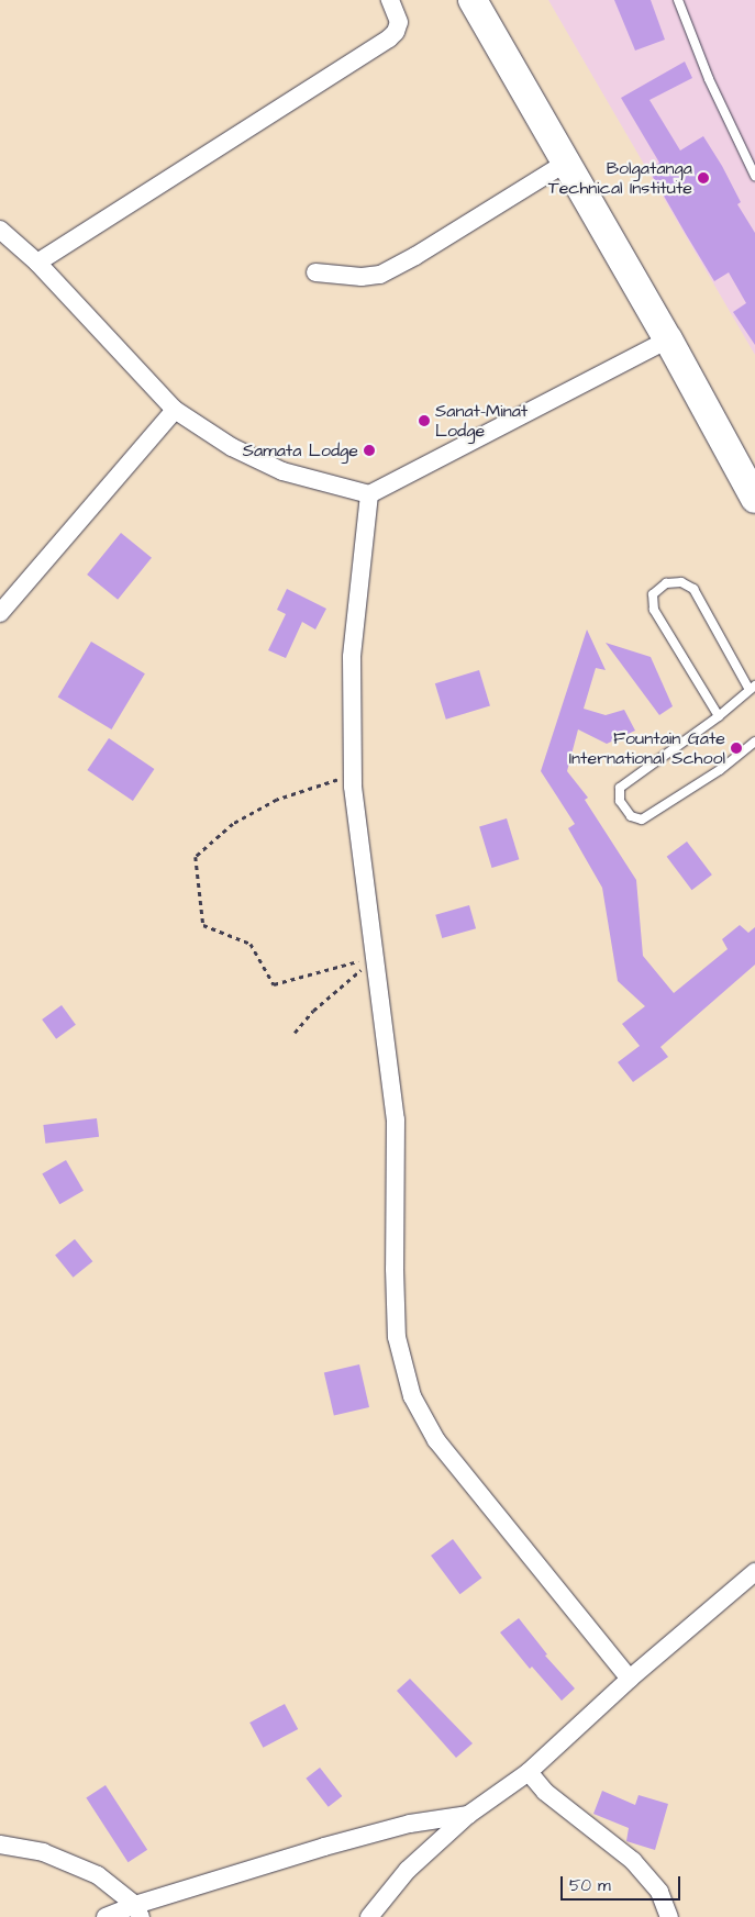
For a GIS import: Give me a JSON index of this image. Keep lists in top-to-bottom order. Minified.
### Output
{"places":["Bolgatanga Technical Institute","Sanat-Minat Lodge","Samata Lodge","Fountain Gate International School"],"scale_bar":"50 m"}
